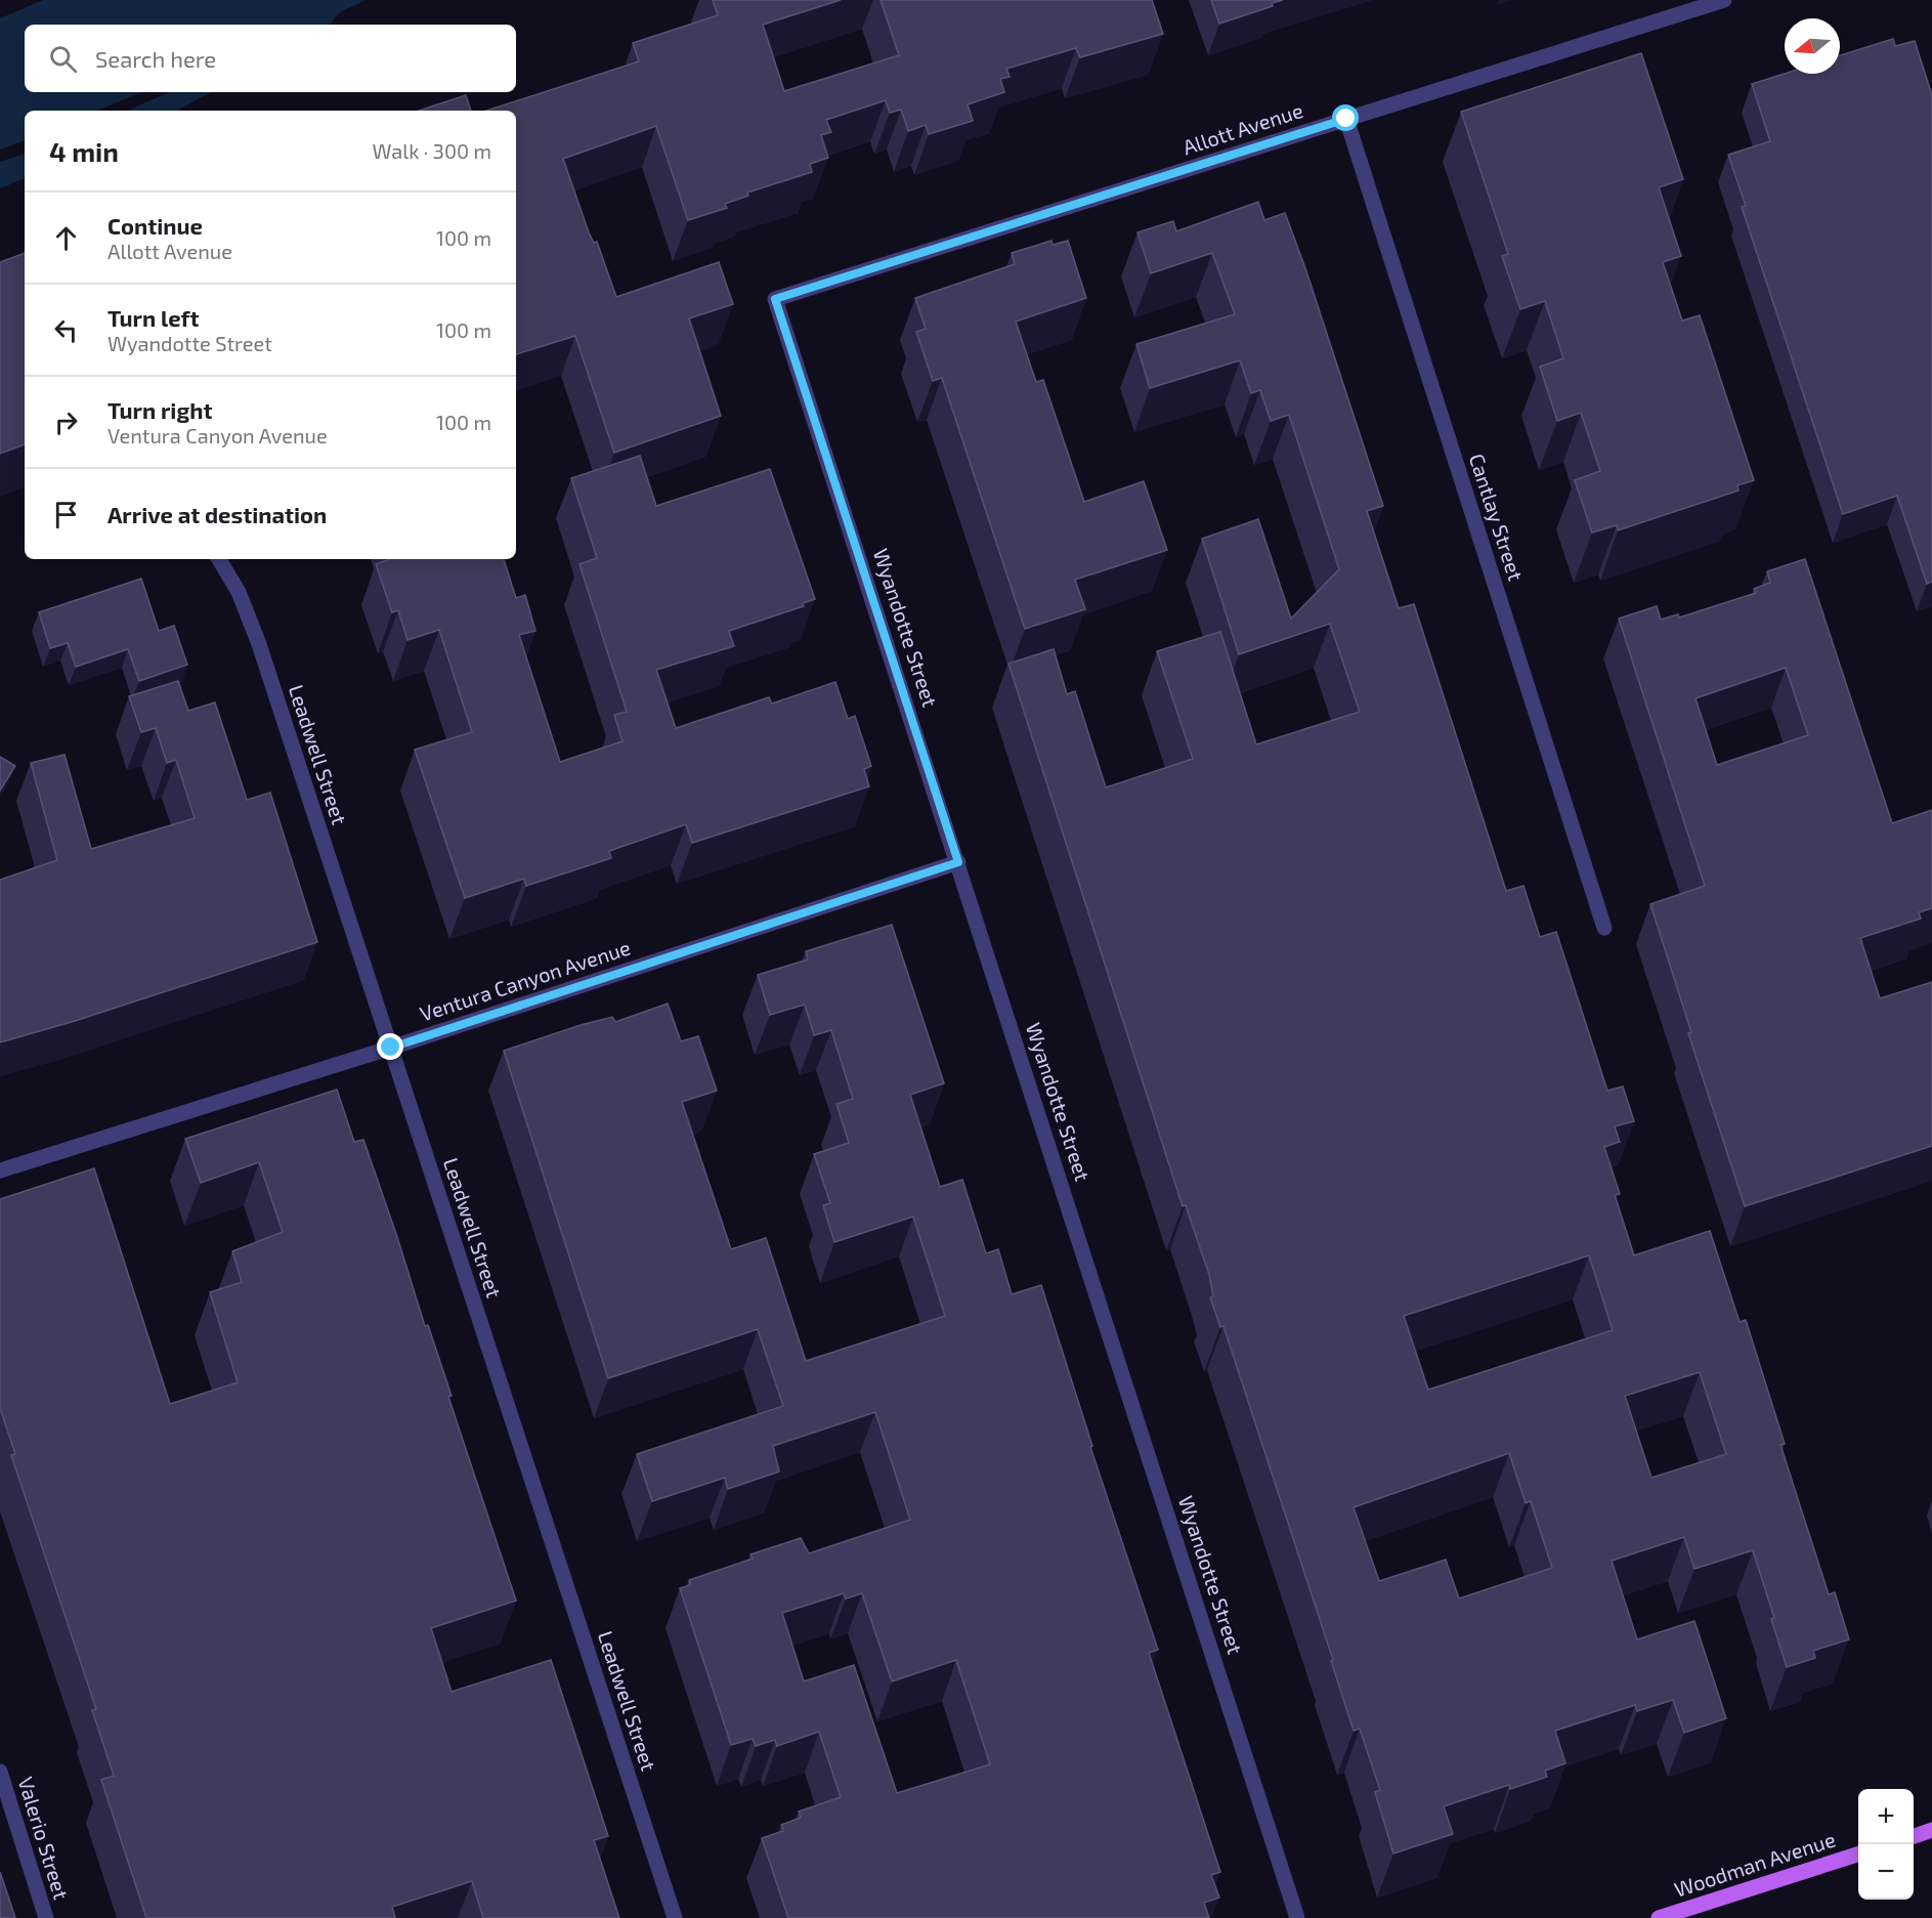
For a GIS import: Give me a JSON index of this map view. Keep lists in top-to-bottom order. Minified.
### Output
{"streets":{"main road":["Woodman Avenue"],"street":["Allott Avenue","Cantlay Street","Wyandotte Street","Leadwell Street","Ventura Canyon Avenue","Valerio Street"]},"crossings":[["Allott Avenue","Cantlay Street"],["Allott Avenue","Wyandotte Street"],["Wyandotte Street","Ventura Canyon Avenue"],["Leadwell Street","Ventura Canyon Avenue"]],"north":"left","page":{"search":"Search here","heading":["4 min","Walk · 300 m"],"list":[["Continue","Allott Avenue","100 m"],["Turn left","Wyandotte Street","100 m"],["Turn right","Ventura Canyon Avenue","100 m"],"Arrive at destination"],"map_buttons":["+","−"]}}
